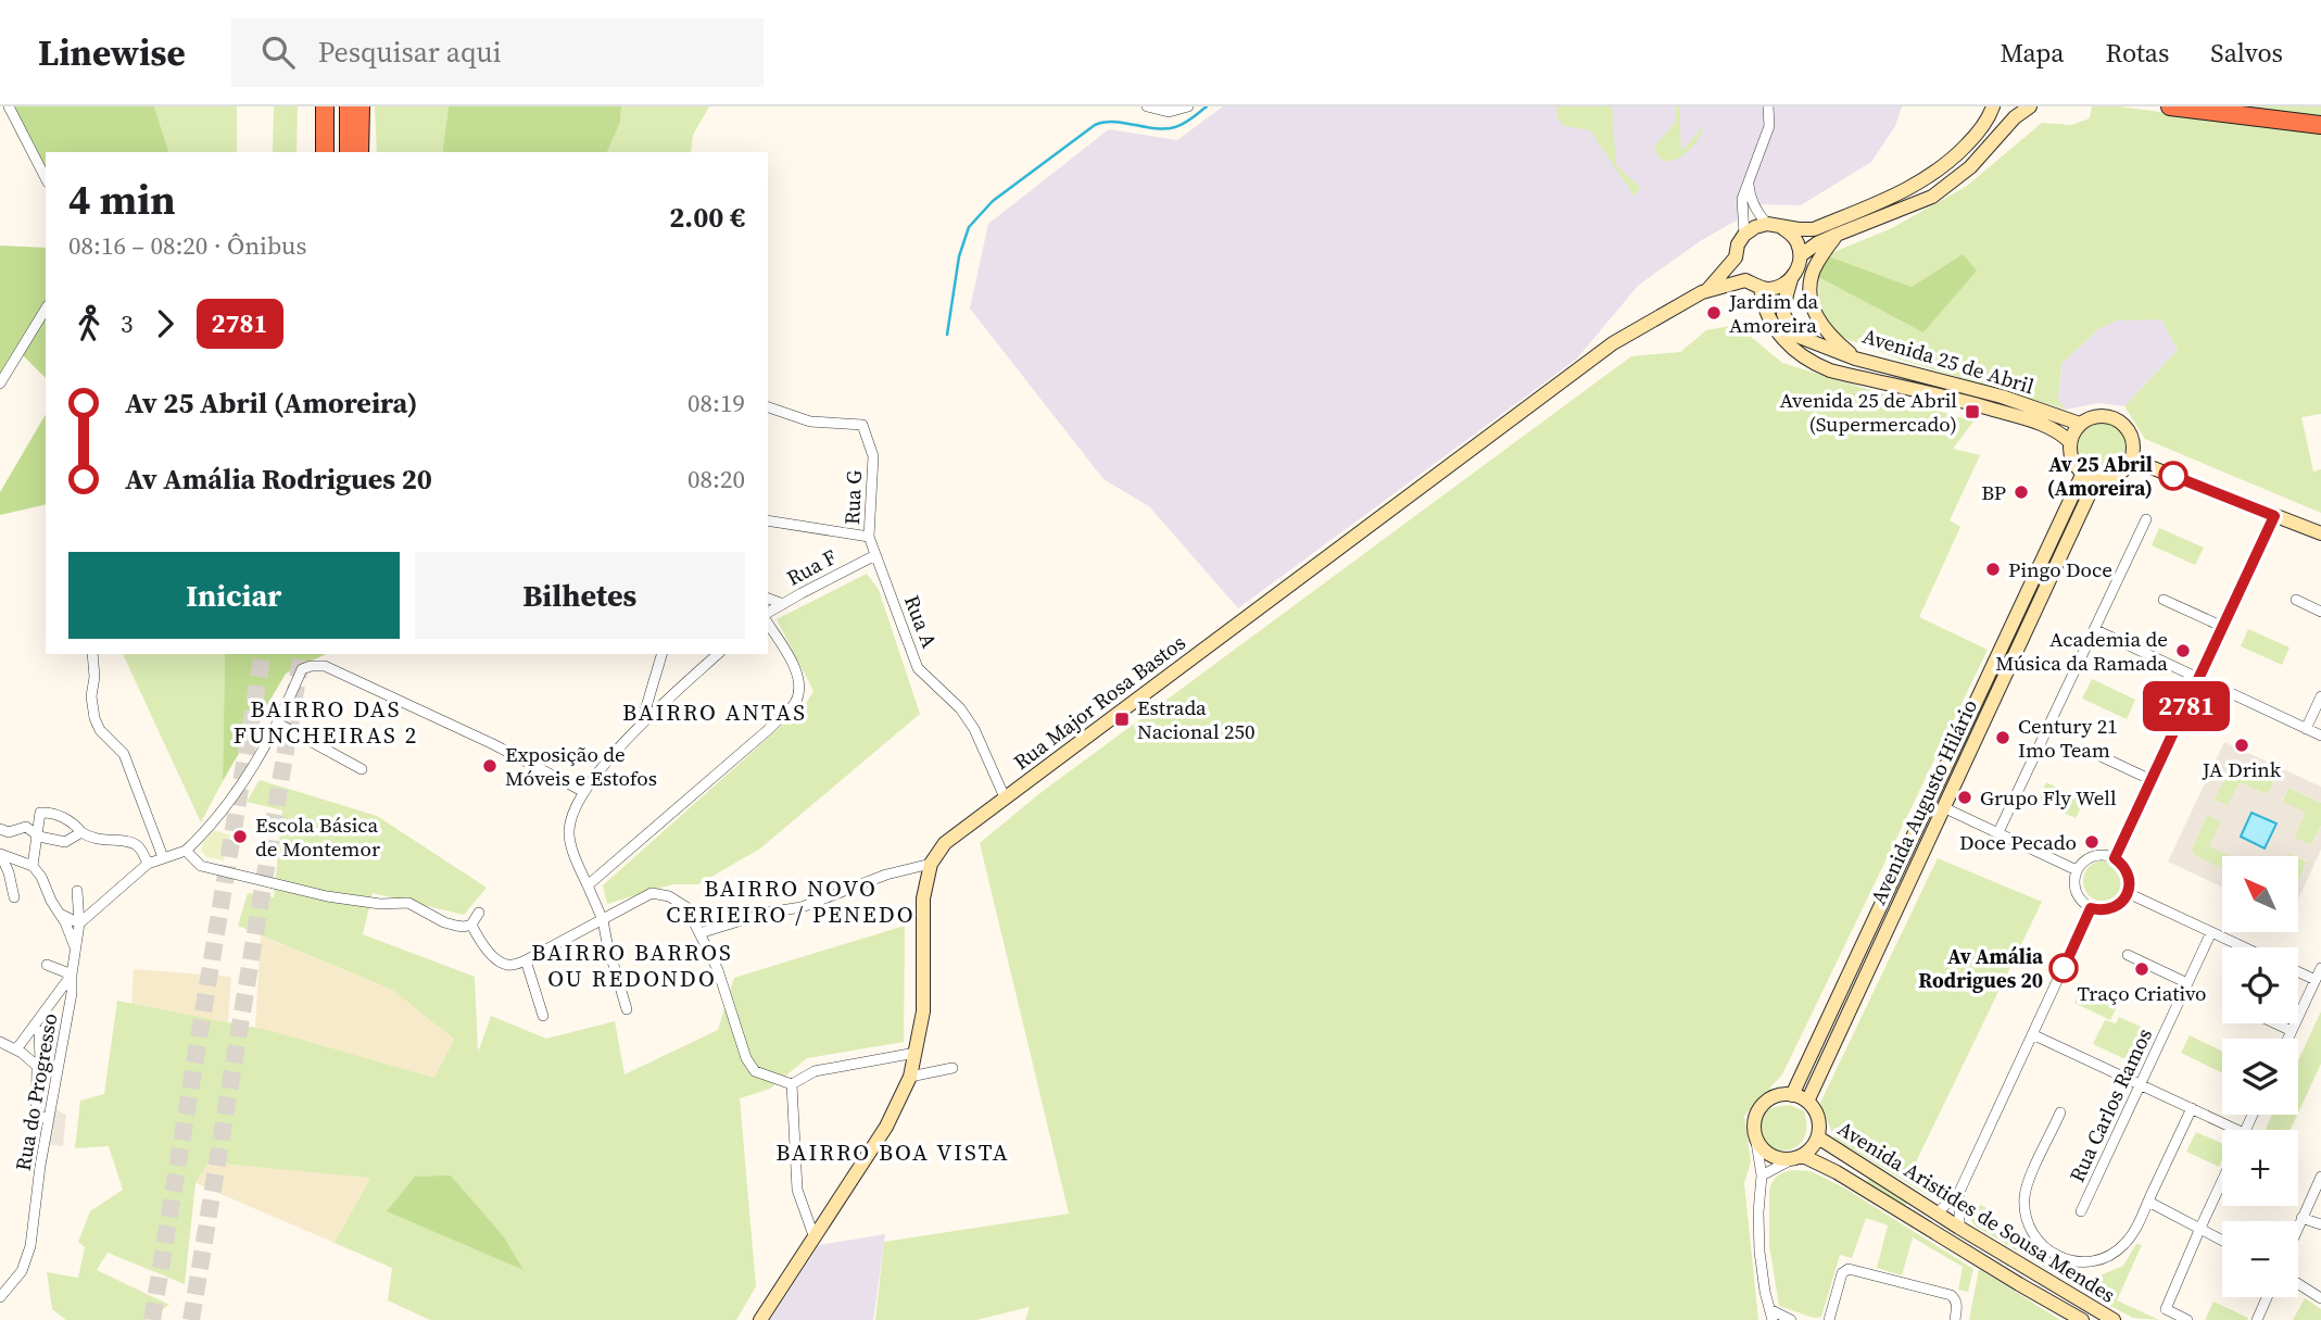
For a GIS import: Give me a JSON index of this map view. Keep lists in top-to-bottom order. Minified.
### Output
{"streets":{"main road":["Avenida 25 de Abril","Rua Major Rosa Bastos","Avenida Augusto Hilário","Avenida Aristides de Sousa Mendes"],"street":["Rua G","Rua F","Rua A","Rua do Progresso","Rua Carlos Ramos"]},"crossings":[["Avenida 25 de Abril","Avenida Augusto Hilário"],["Rua G","Rua A"],["Rua F","Rua A"],["Rua A","Rua Major Rosa Bastos"],["Avenida Augusto Hilário","Avenida Aristides de Sousa Mendes"]],"districts":["BAIRRO DAS FUNCHEIRAS 2","BAIRRO ANTAS","BAIRRO NOVO CERIEIRO / PENEDO","BAIRRO BARROS OU REDONDO","BAIRRO BOA VISTA"],"places":{"other":["Jardim da Amoreira","Av 25 Abril (Amoreira)","BP","Pingo Doce","Academia de Música da Ramada","Century 21 Imo Team","JA Drink","Exposição de Móveis e Estofos","Grupo Fly Well","Escola Básica de Montemor","Doce Pecado","Av Amália Rodrigues 20","Traço Criativo"],"transit":["Avenida 25 de Abril (Supermercado)","Estrada Nacional 250"]},"lines":["bus line 2781"],"north":"top left","page":{"header":"Linewise","search":"Pesquisar aqui","nav":["Mapa","Rotas","Salvos"],"on_map":"2781","heading":["4 min","08:16 – 08:20 · Ônibus","2.00 €"],"legs":["3","2781"],"list":[{"name":"Av 25 Abril (Amoreira)","value":"08:19"},{"name":"Av Amália Rodrigues 20","value":"08:20"}],"buttons":["Iniciar","Bilhetes"],"map_buttons":["+","−"]}}
